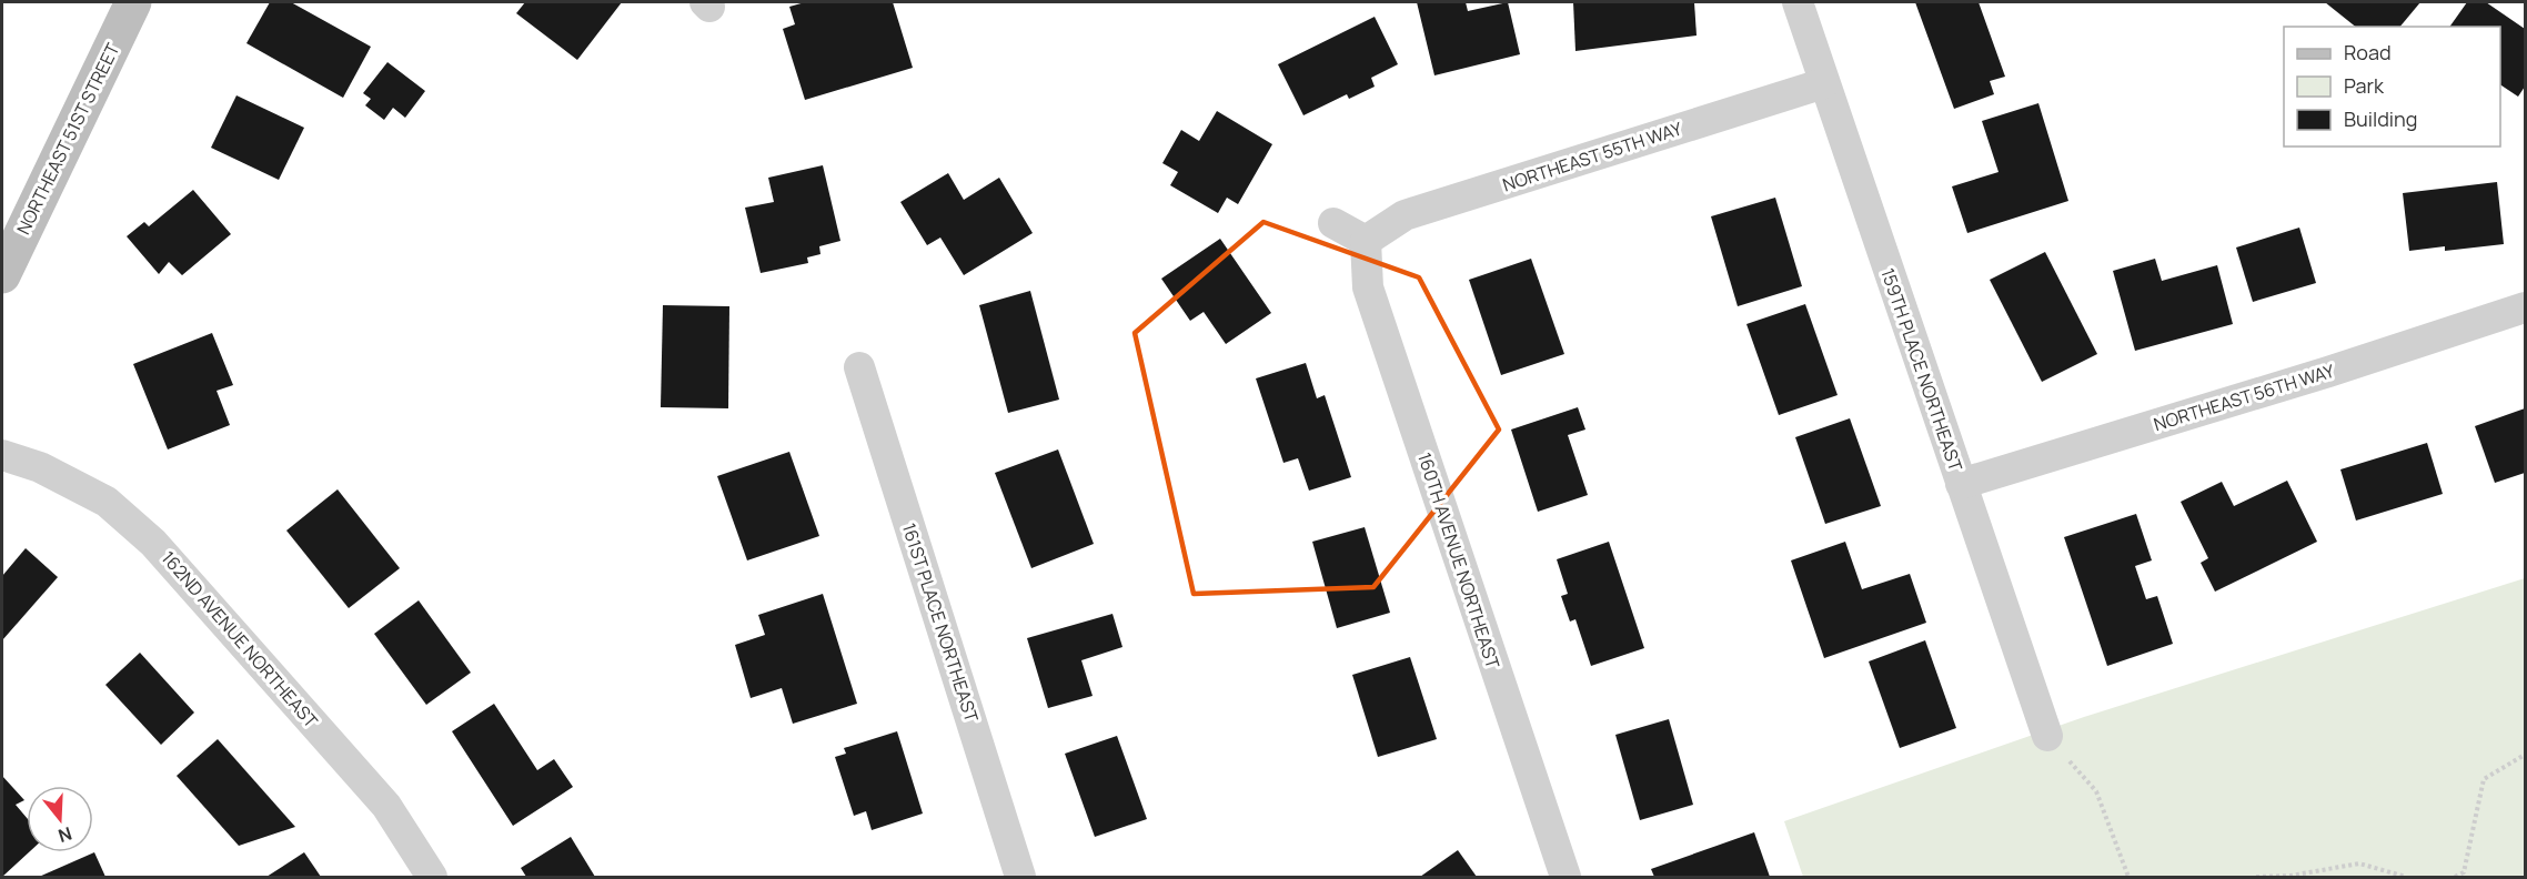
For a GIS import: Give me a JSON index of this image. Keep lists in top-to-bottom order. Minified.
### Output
{"streets":{"main road":["NORTHEAST 51ST STREET"],"street":["NORTHEAST 55TH WAY","159TH PLACE NORTHEAST","NORTHEAST 56TH WAY","160TH AVENUE NORTHEAST","161ST PLACE NORTHEAST","162ND AVENUE NORTHEAST"]},"crossings":[["NORTHEAST 55TH WAY","159TH PLACE NORTHEAST"],["NORTHEAST 55TH WAY","160TH AVENUE NORTHEAST"],["159TH PLACE NORTHEAST","NORTHEAST 56TH WAY"]],"legend":["Road","Park","Building"],"north":"bottom"}
